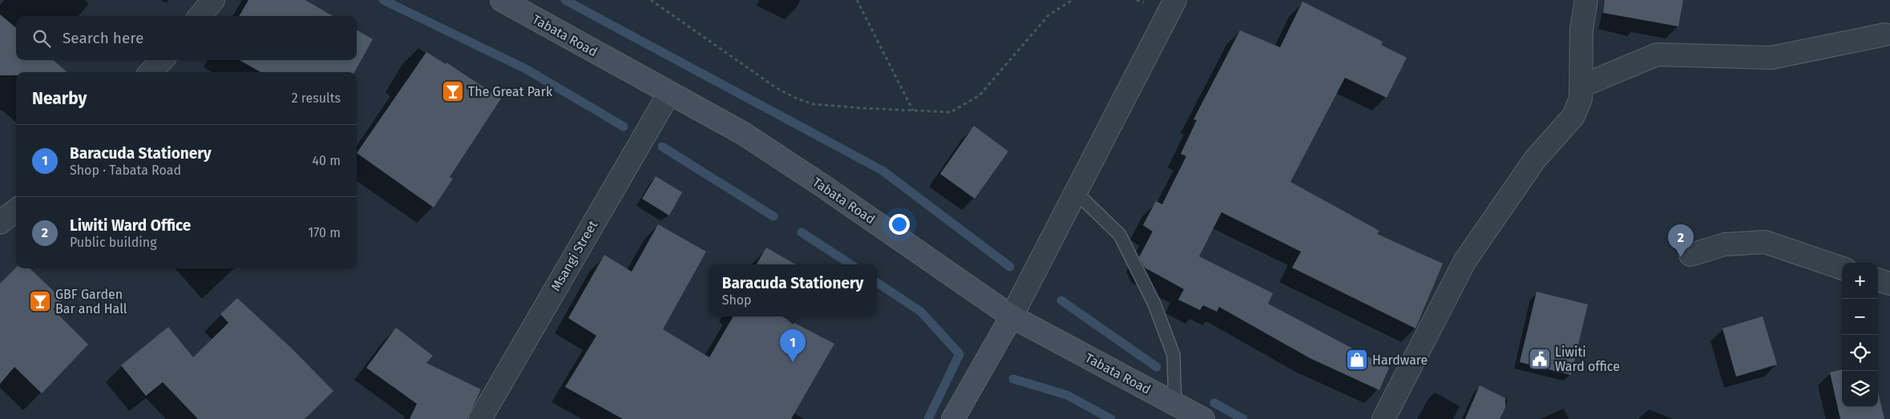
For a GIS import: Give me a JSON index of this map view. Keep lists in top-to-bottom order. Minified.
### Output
{"streets":{"main road":["Tabata Road"],"street":["Msangi Street"]},"crossings":[["Tabata Road","Msangi Street"]],"places":{"bar":["The Great Park","GBF Garden Bar and Hall"],"public building":["Liwiti Ward office"],"shop":["Hardware"]},"page":{"search":"Search here","heading":["Nearby","2 results"],"list":[{"mark":"1","name":"Baracuda Stationery","note":"Shop · Tabata Road","value":"40 m"},{"mark":"2","name":"Liwiti Ward Office","note":"Public building","value":"170 m"}],"pins":["2","1"],"map_buttons":["+","−"],"popup":["Baracuda Stationery","Shop"]}}
